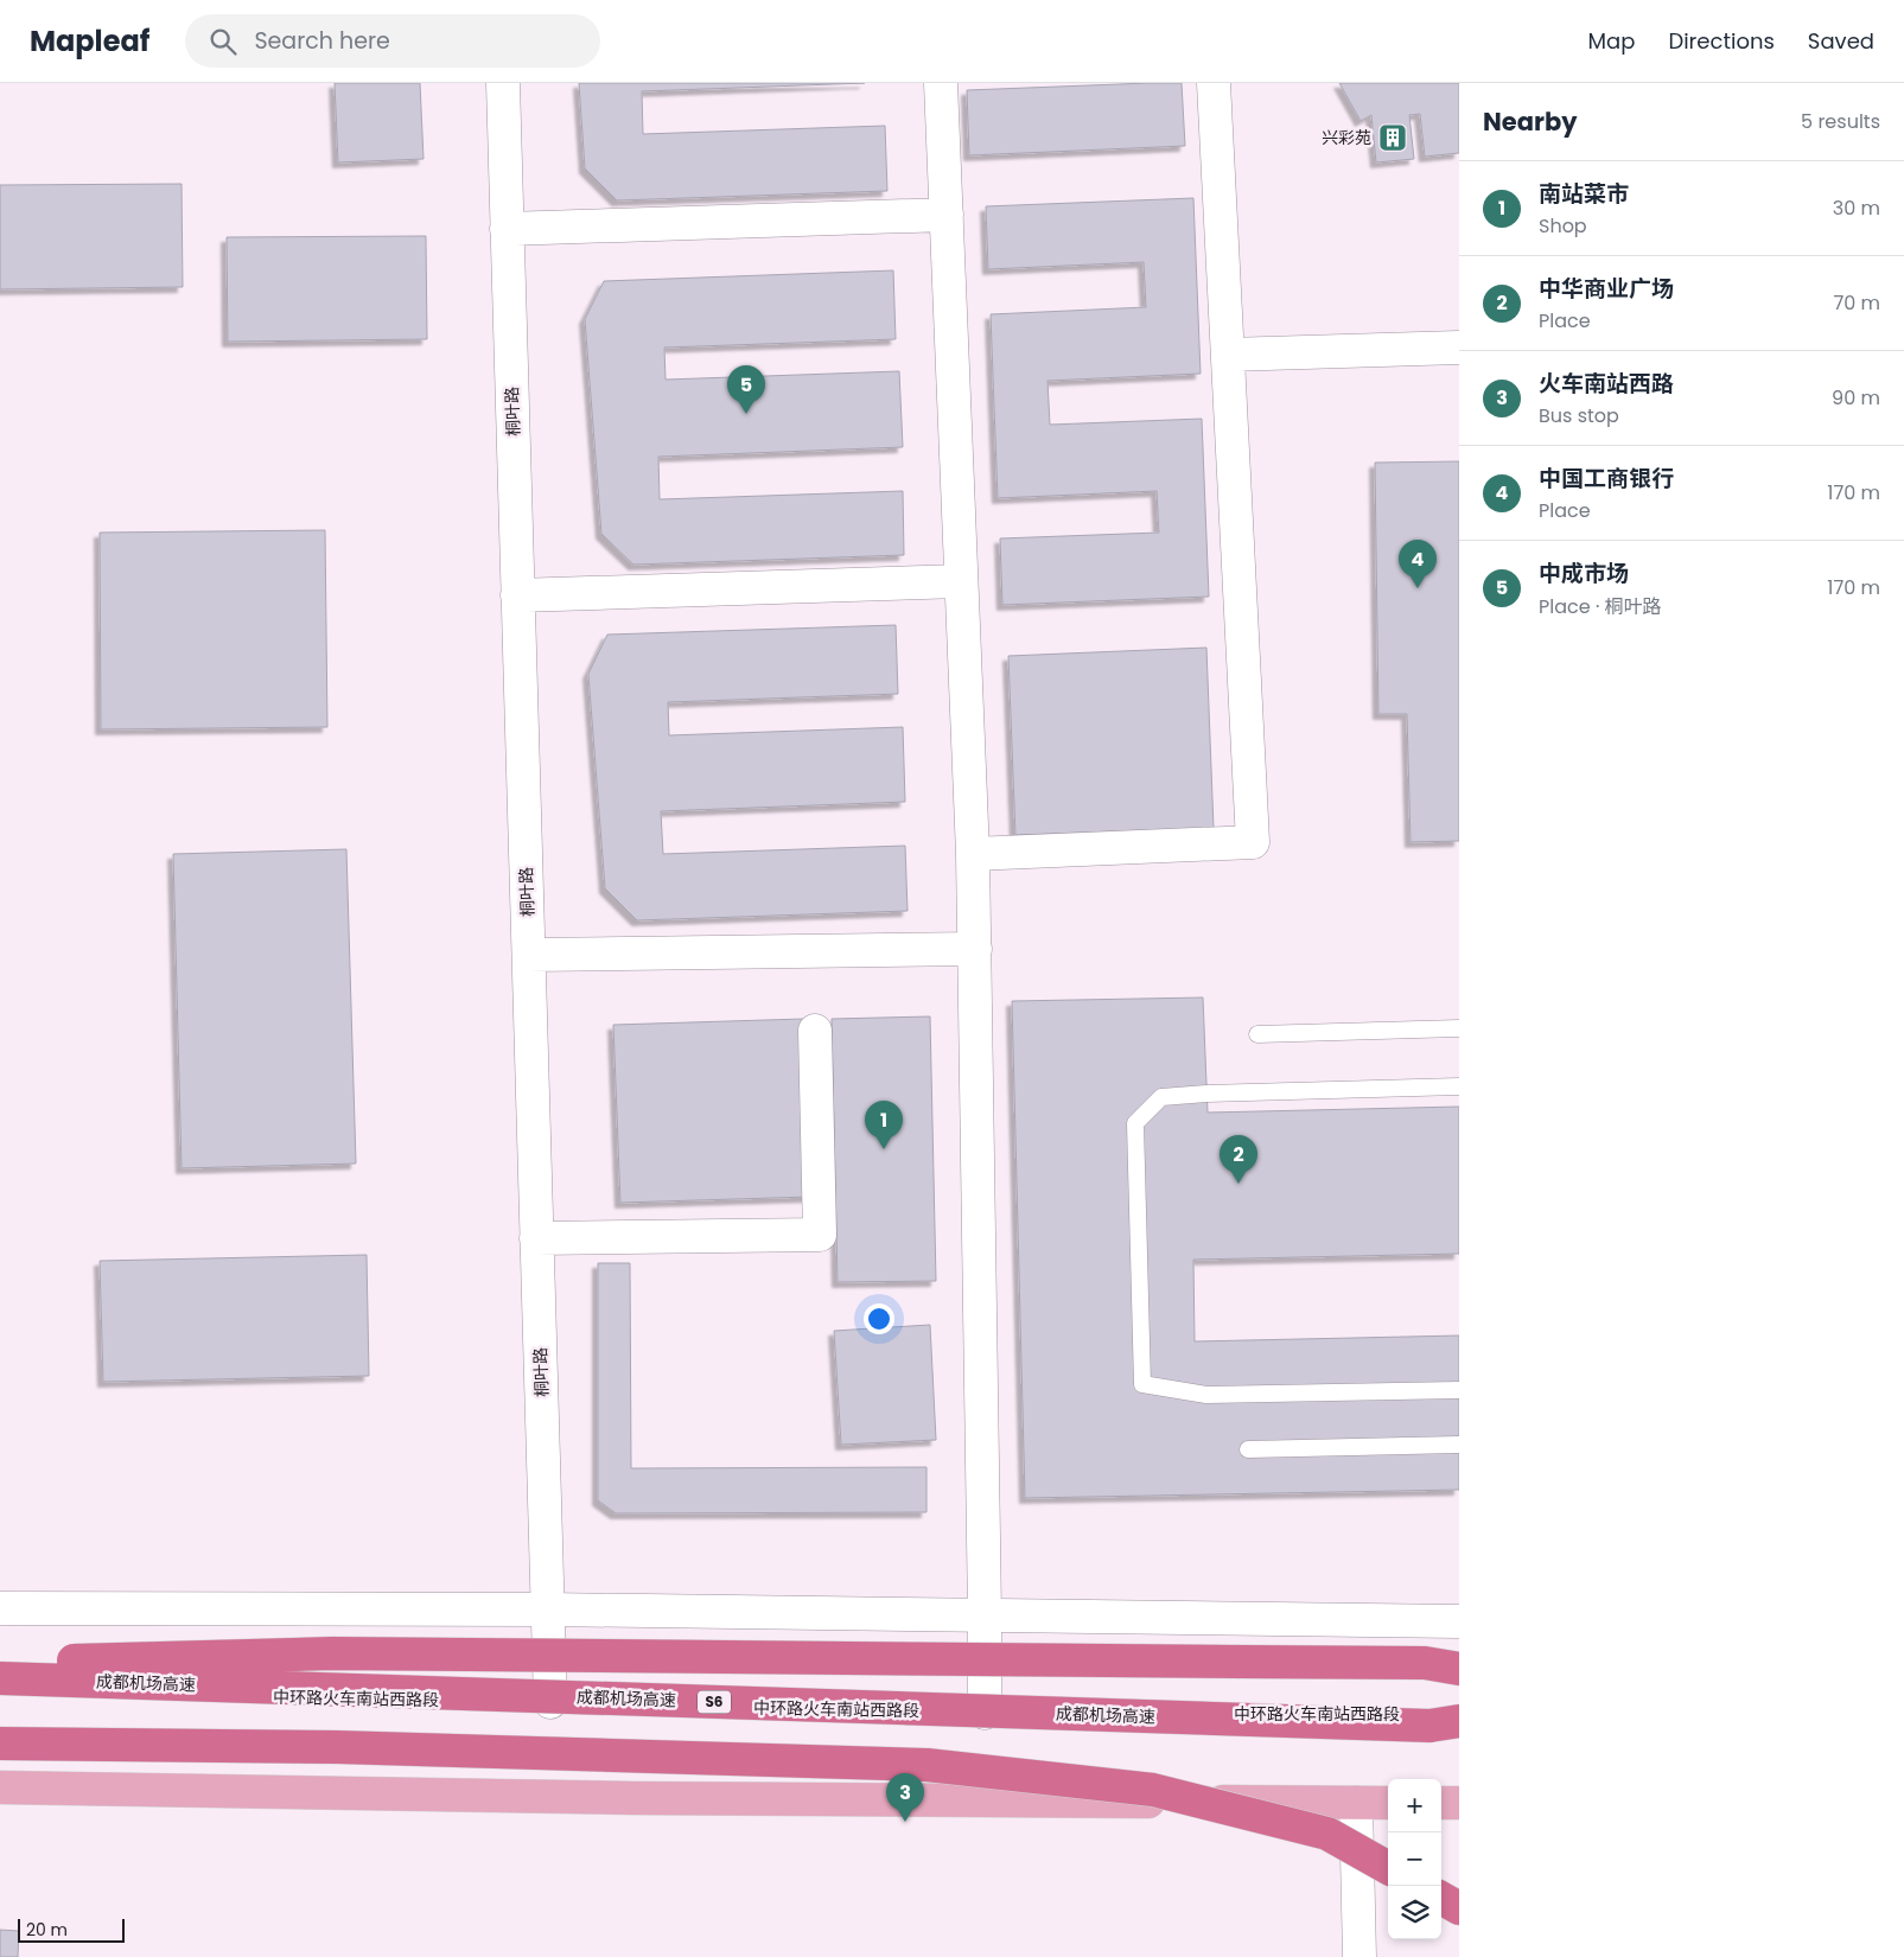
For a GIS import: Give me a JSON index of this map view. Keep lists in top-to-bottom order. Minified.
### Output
{"streets":{"highway":["成都机场高速","S6"],"main road":["中环路火车南站西路段"],"street":["桐叶路"]},"crossings":[["桐叶路","中环路火车南站西路段"]],"places":{"building":["兴彩苑"]},"scale_bar":"20 m","page":{"header":"Mapleaf","search":"Search here","nav":["Map","Directions","Saved"],"heading":["Nearby","5 results"],"list":[{"mark":"1","name":"南站菜市","note":"Shop","value":"30 m"},{"mark":"2","name":"中华商业广场","note":"Place","value":"70 m"},{"mark":"3","name":"火车南站西路","note":"Bus stop","value":"90 m"},{"mark":"4","name":"中国工商银行","note":"Place","value":"170 m"},{"mark":"5","name":"中成市场","note":"Place · 桐叶路","value":"170 m"}],"pins":["5","4","1","2","3"],"map_buttons":["+","−"],"scale":"20 m"}}
